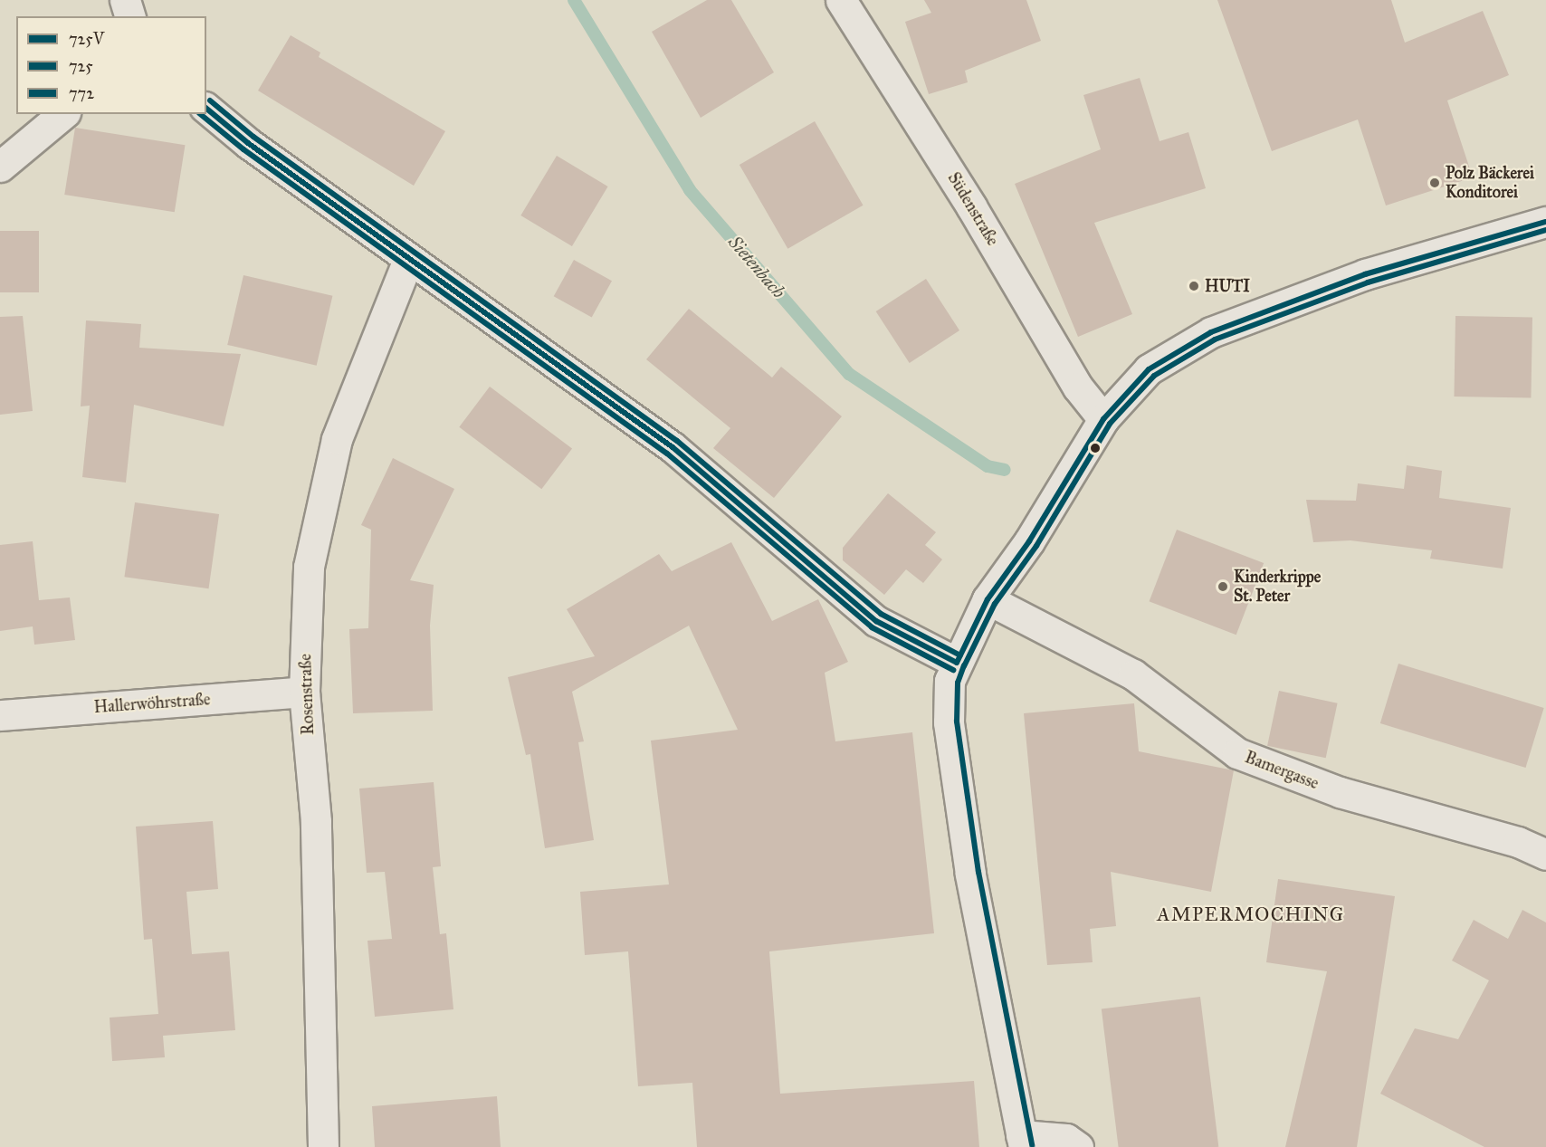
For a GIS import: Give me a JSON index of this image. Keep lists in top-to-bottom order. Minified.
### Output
{"streets":{"street":["Südenstraße","Rosenstraße","Hallerwöhrstraße","Bamergasse"]},"crossings":[["Rosenstraße","Hallerwöhrstraße"]],"districts":["AMPERMOCHING"],"water":["Sietenbach"],"places":["Polz Bäckerei Konditorei","HUTI","Kinderkrippe St. Peter"],"lines":["transit line 772","transit line 725V","transit line 725"],"legend":["725V","725","772"]}
